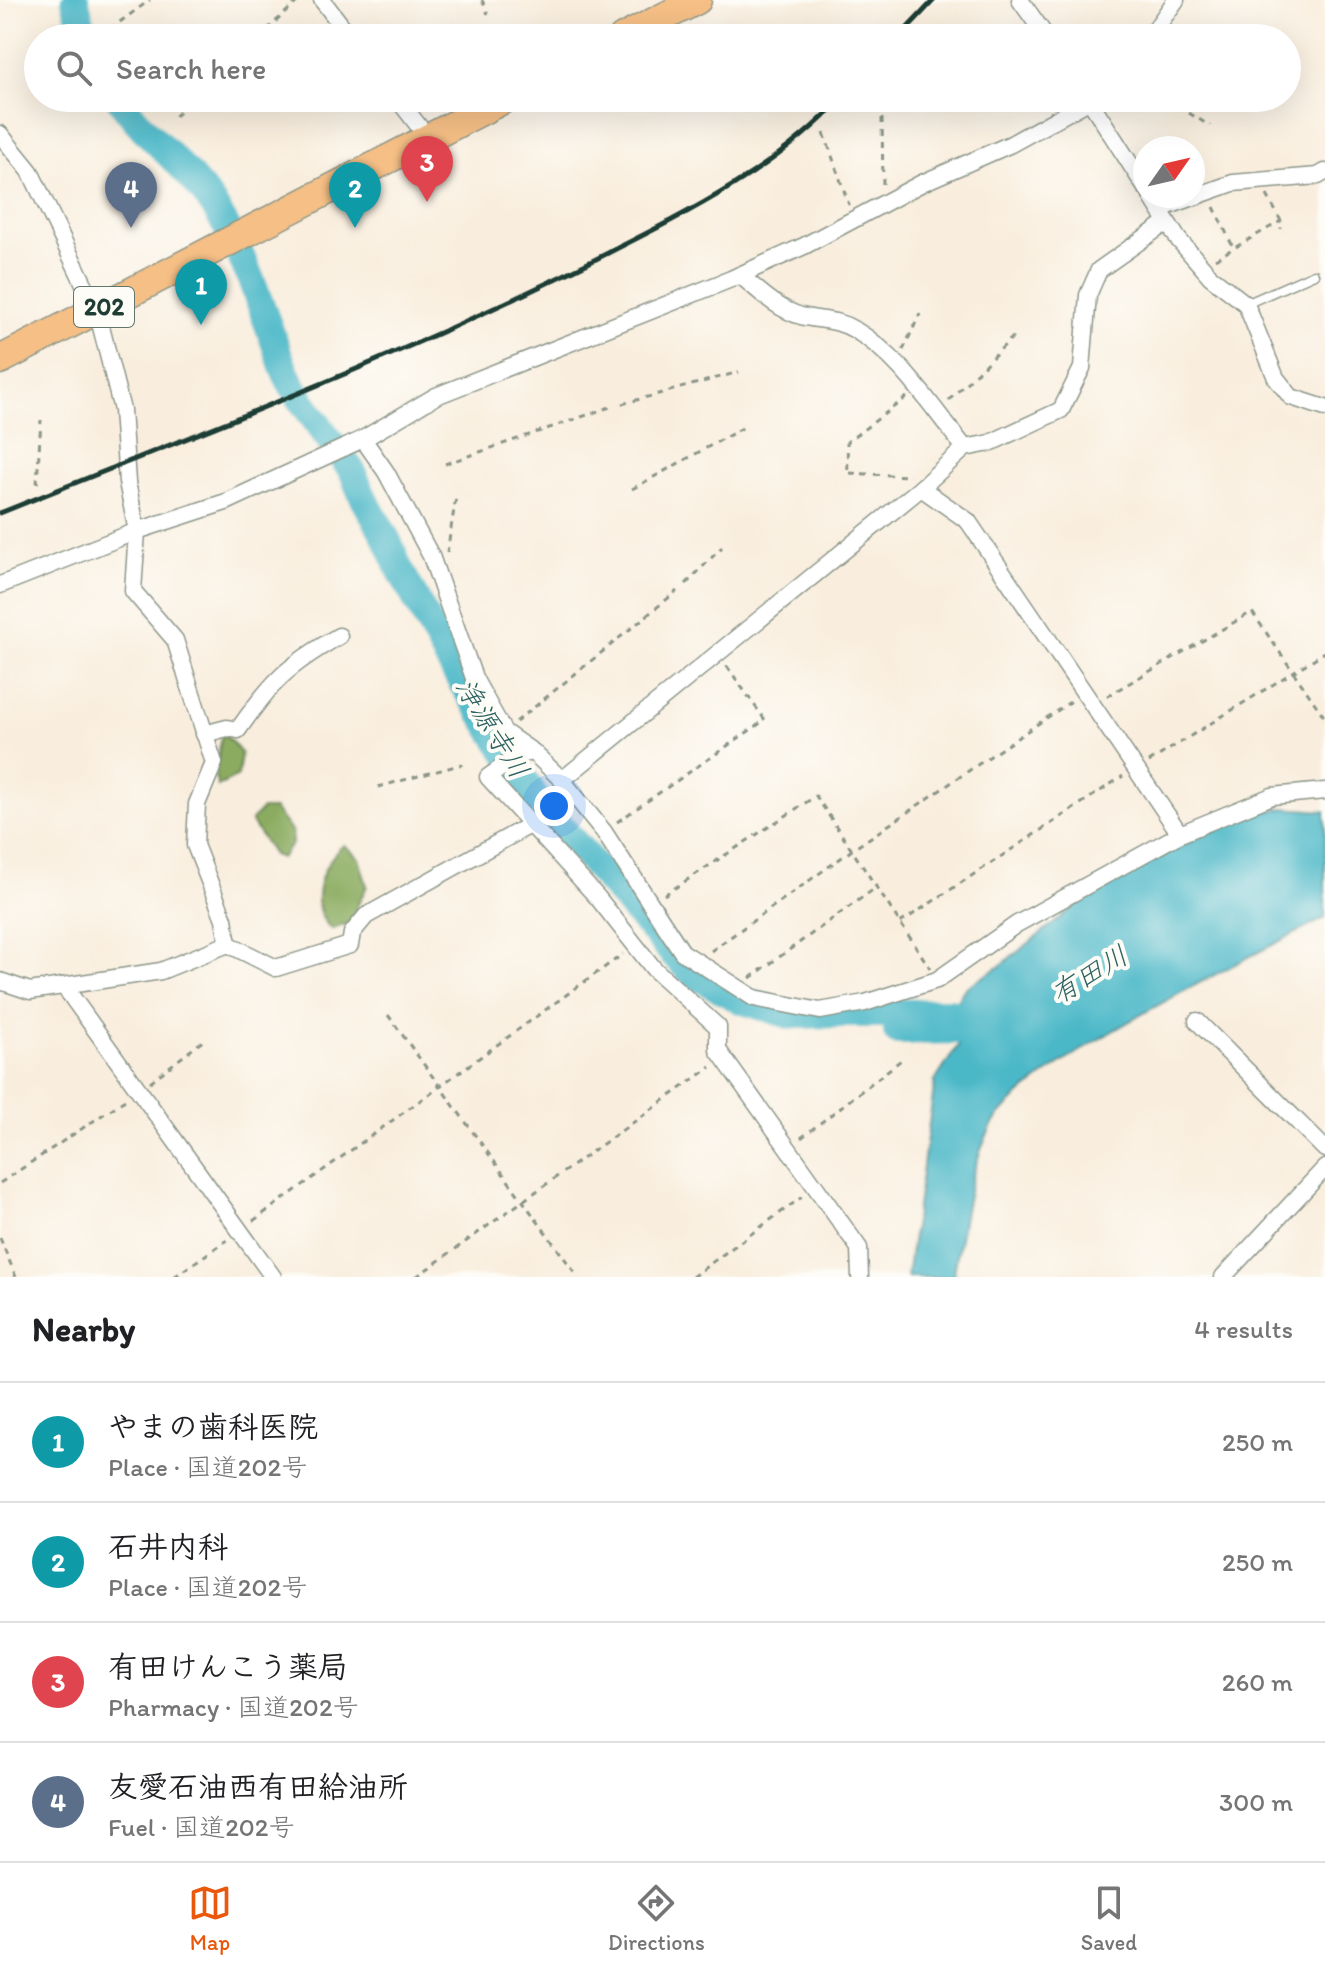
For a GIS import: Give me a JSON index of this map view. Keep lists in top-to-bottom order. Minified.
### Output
{"streets":{"highway":["202"]},"water":["浄源寺川","有田川"],"north":"top right","page":{"search":"Search here","pins":["3","2","4","1"],"heading":["Nearby","4 results"],"list":[{"mark":"1","name":"やまの歯科医院","note":"Place · 国道202号","value":"250 m"},{"mark":"2","name":"石井内科","note":"Place · 国道202号","value":"250 m"},{"mark":"3","name":"有田けんこう薬局","note":"Pharmacy · 国道202号","value":"260 m"},{"mark":"4","name":"友愛石油西有田給油所","note":"Fuel · 国道202号","value":"300 m"}],"nav":["Map","Directions","Saved"]}}
